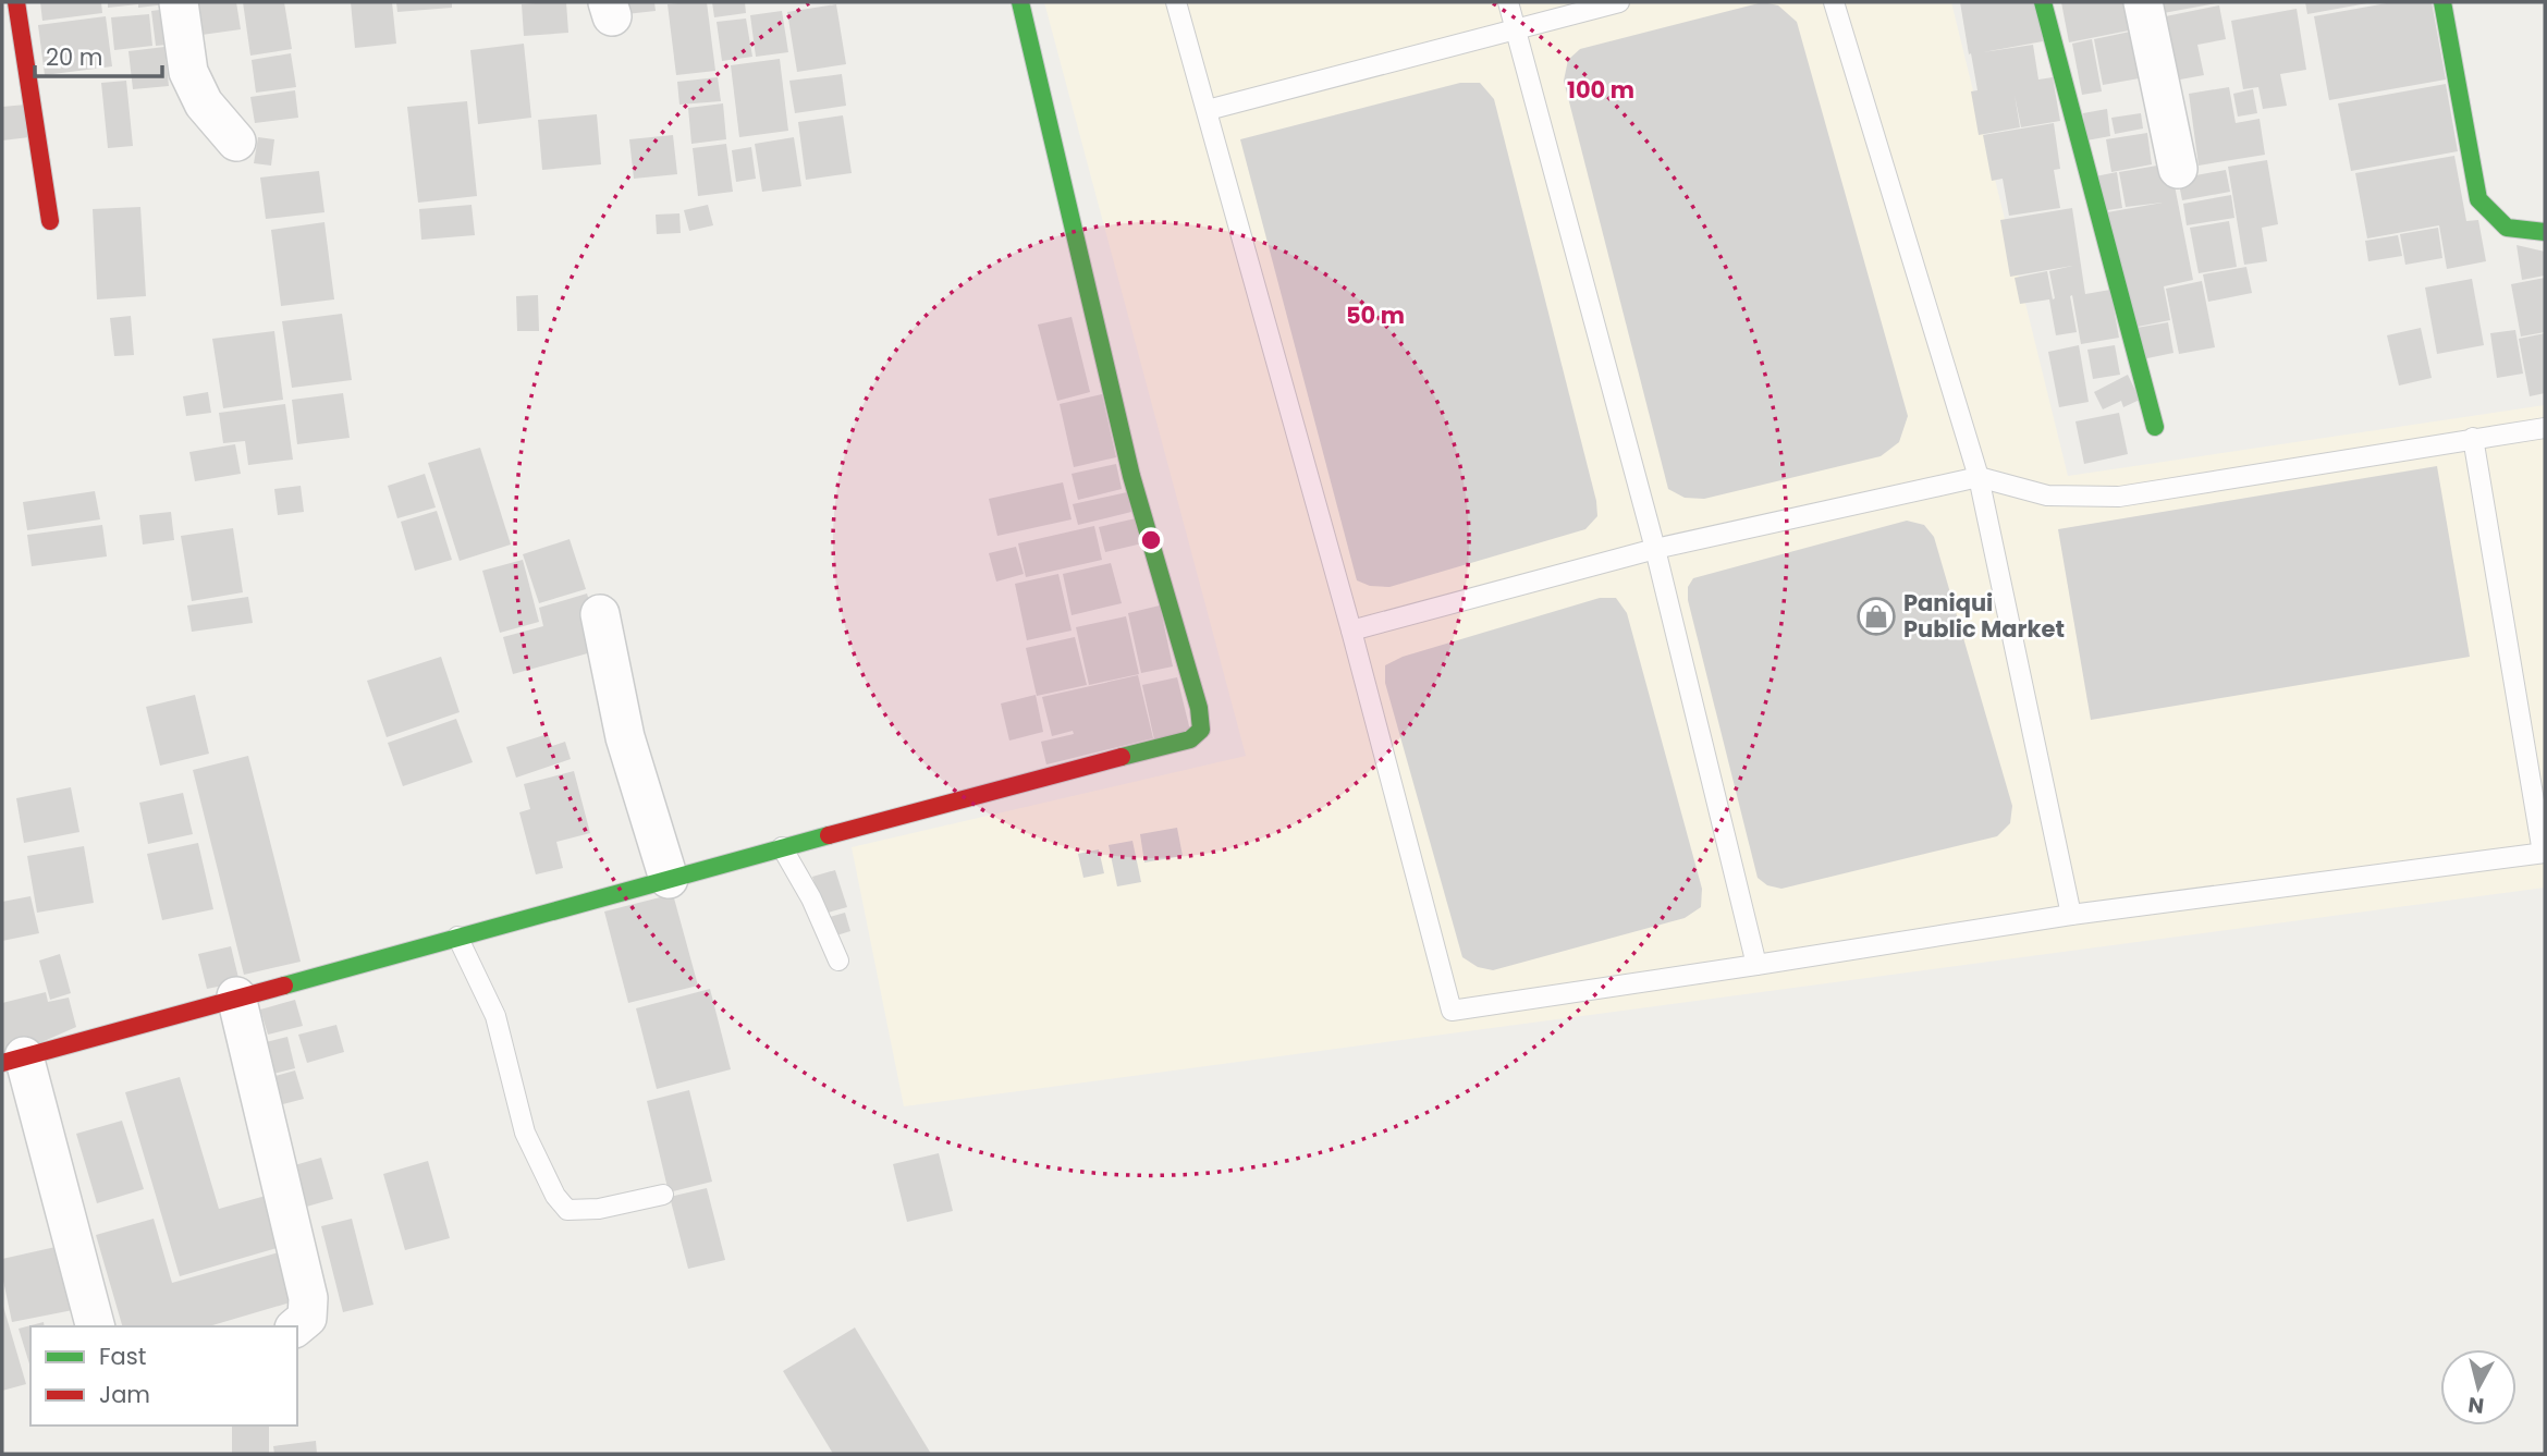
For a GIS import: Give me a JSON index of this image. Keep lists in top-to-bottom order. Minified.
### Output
{"places":{"shop":["Paniqui Public Market"]},"legend":["Fast","Jam"],"scale_bar":"20 m","north":"bottom","rings":["100 m","50 m"]}
